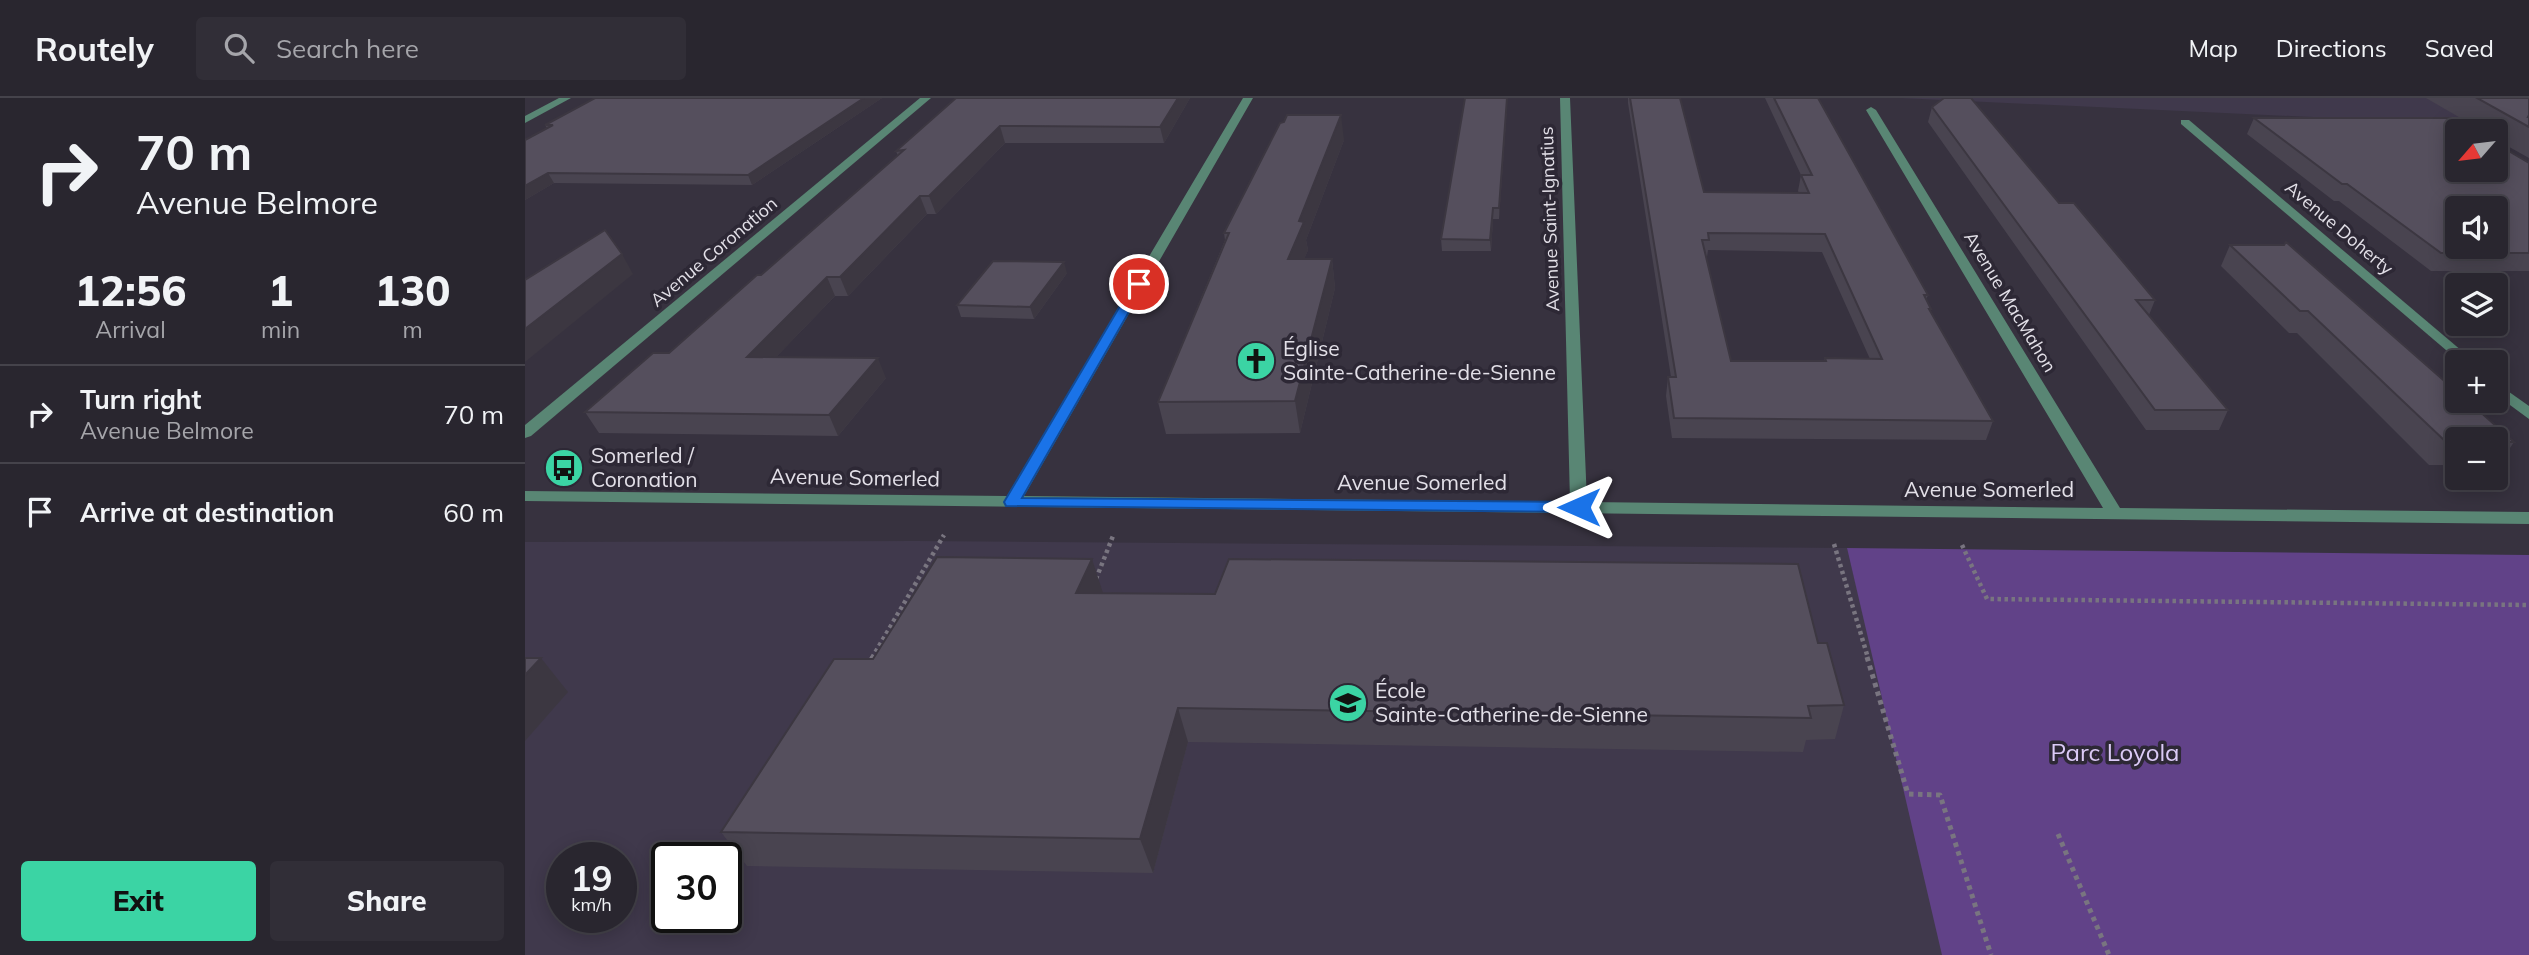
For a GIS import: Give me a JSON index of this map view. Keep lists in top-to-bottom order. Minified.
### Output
{"streets":{"street":["Avenue Saint-Ignatius","Avenue Doherty","Avenue Coronation","Avenue MacMahon","Avenue Somerled"]},"crossings":[["Avenue Saint-Ignatius","Avenue Somerled"],["Avenue MacMahon","Avenue Somerled"]],"parks":["Parc Loyola"],"places":{"church":["Église Sainte-Catherine-de-Sienne"],"bus stop":["Somerled / Coronation"],"school or university":["École Sainte-Catherine-de-Sienne"]},"north":"bottom left","page":{"header":"Routely","search":"Search here","nav":["Map","Directions","Saved"],"turn":["70 m","Avenue Belmore"],"map_buttons":["+","−"],"eta":["12:56","Arrival","1","min","130","m"],"list":[{"name":"Turn right","note":"Avenue Belmore","value":"70 m"},{"name":"Arrive at destination","value":"60 m"}],"speed":"19 km/h","limit":"30","buttons":["Exit","Share"]}}
